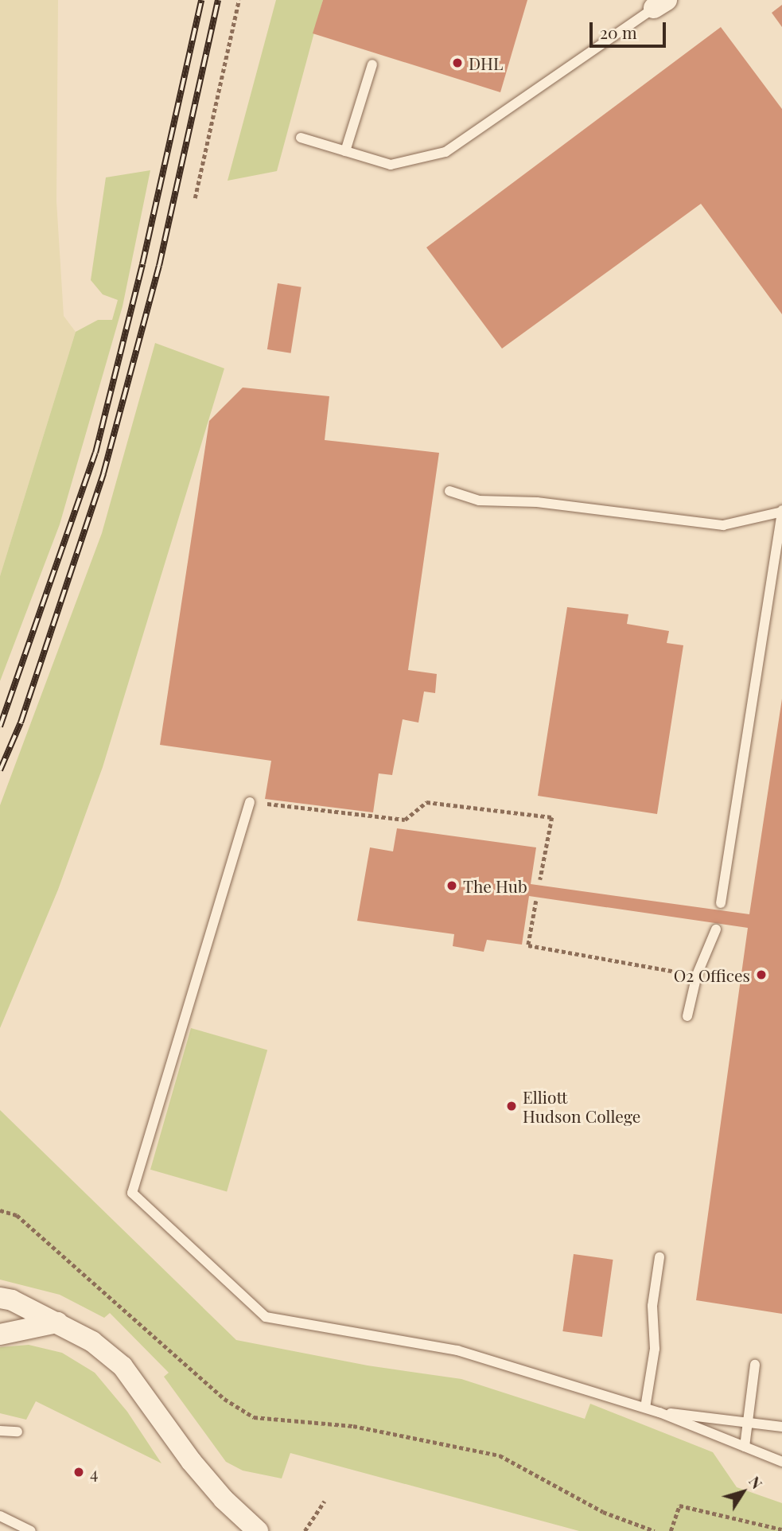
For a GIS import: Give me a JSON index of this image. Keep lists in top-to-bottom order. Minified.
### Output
{"places":["DHL","The Hub","O2 Offices","Elliott Hudson College","4"],"scale_bar":"20 m","north":"top right"}
